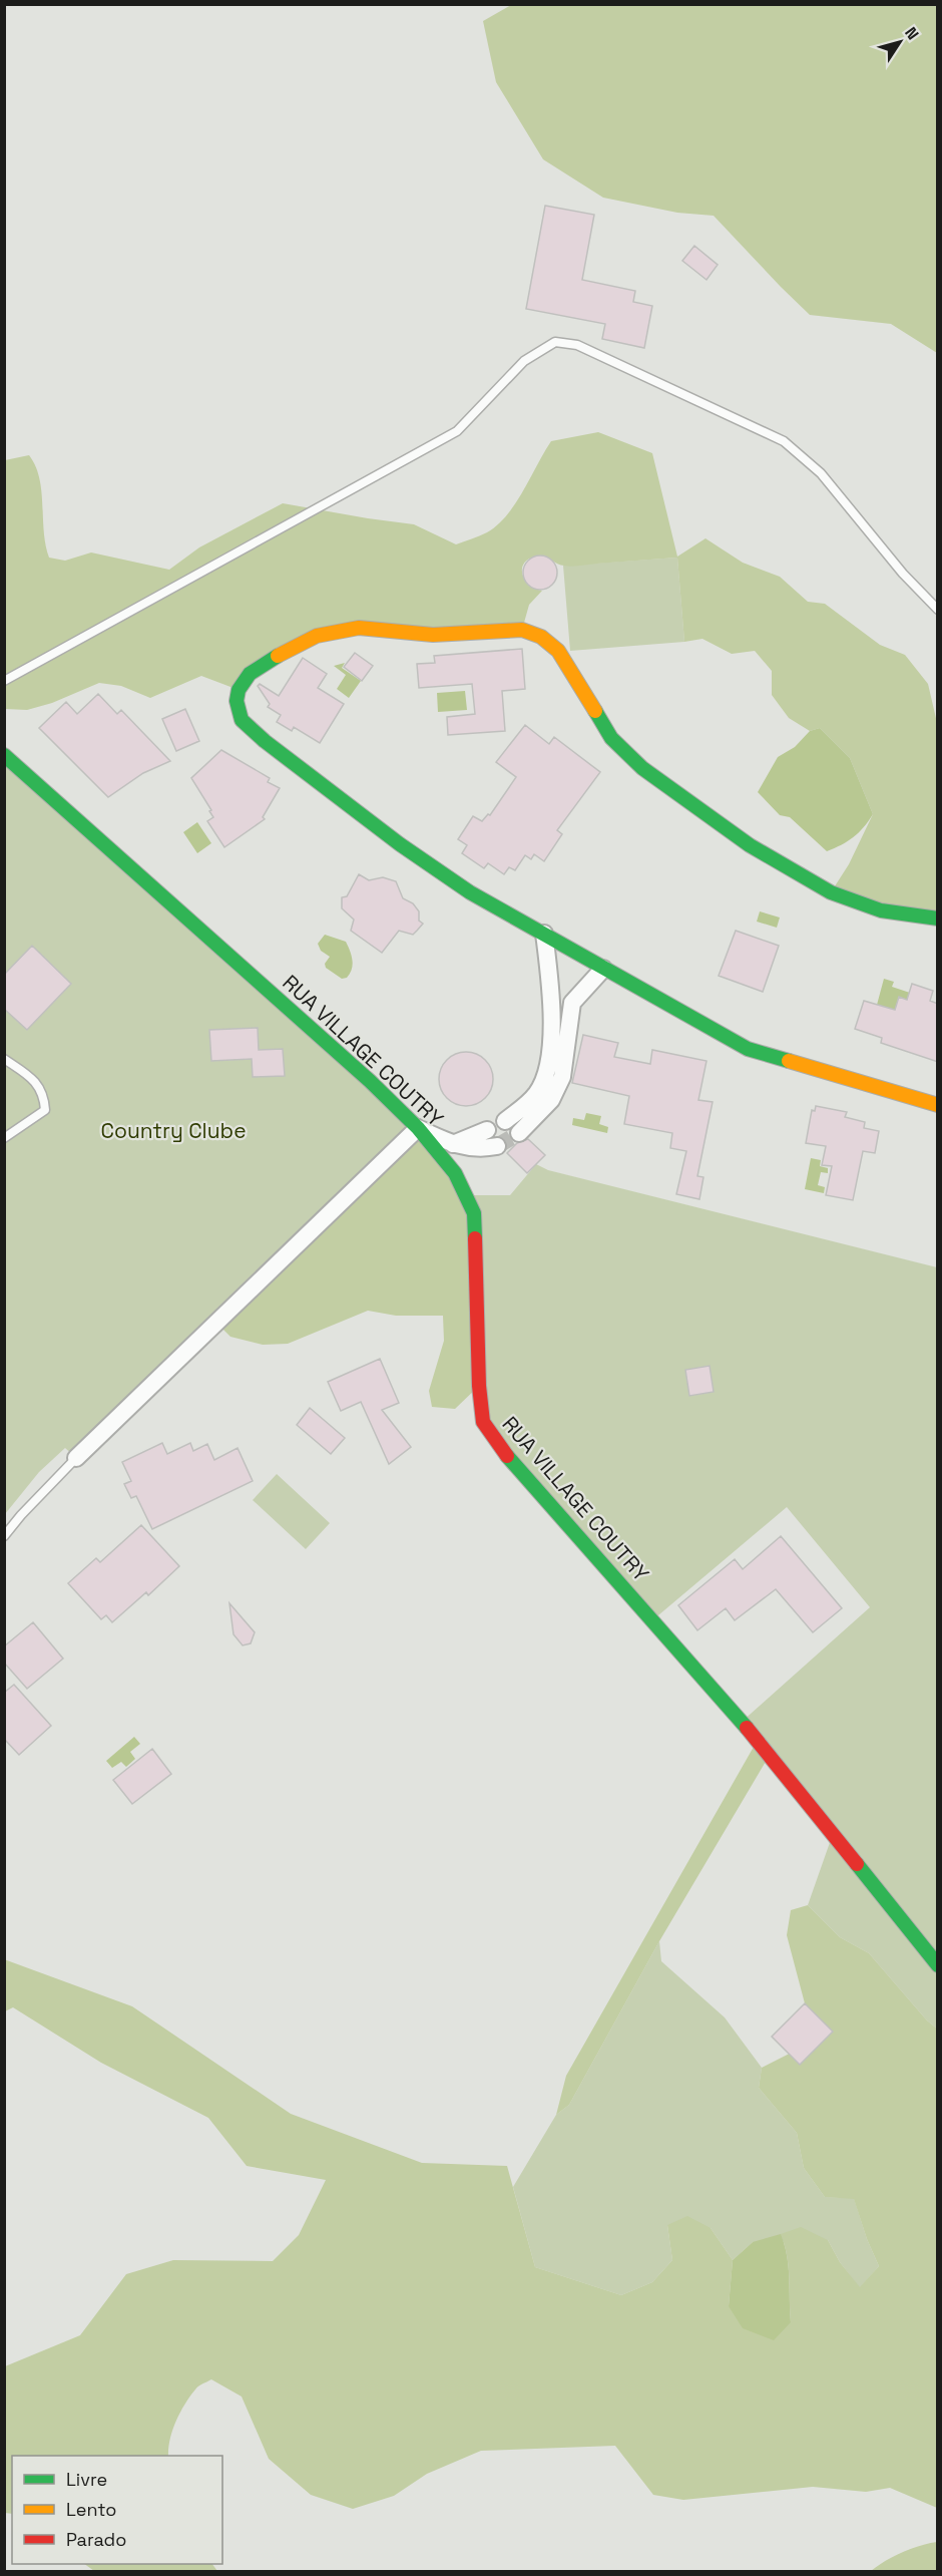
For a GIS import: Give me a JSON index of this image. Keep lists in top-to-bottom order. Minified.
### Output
{"streets":{"street":["RUA VILLAGE COUTRY"]},"parks":["Country Clube"],"legend":["Livre","Lento","Parado"],"north":"top right"}
